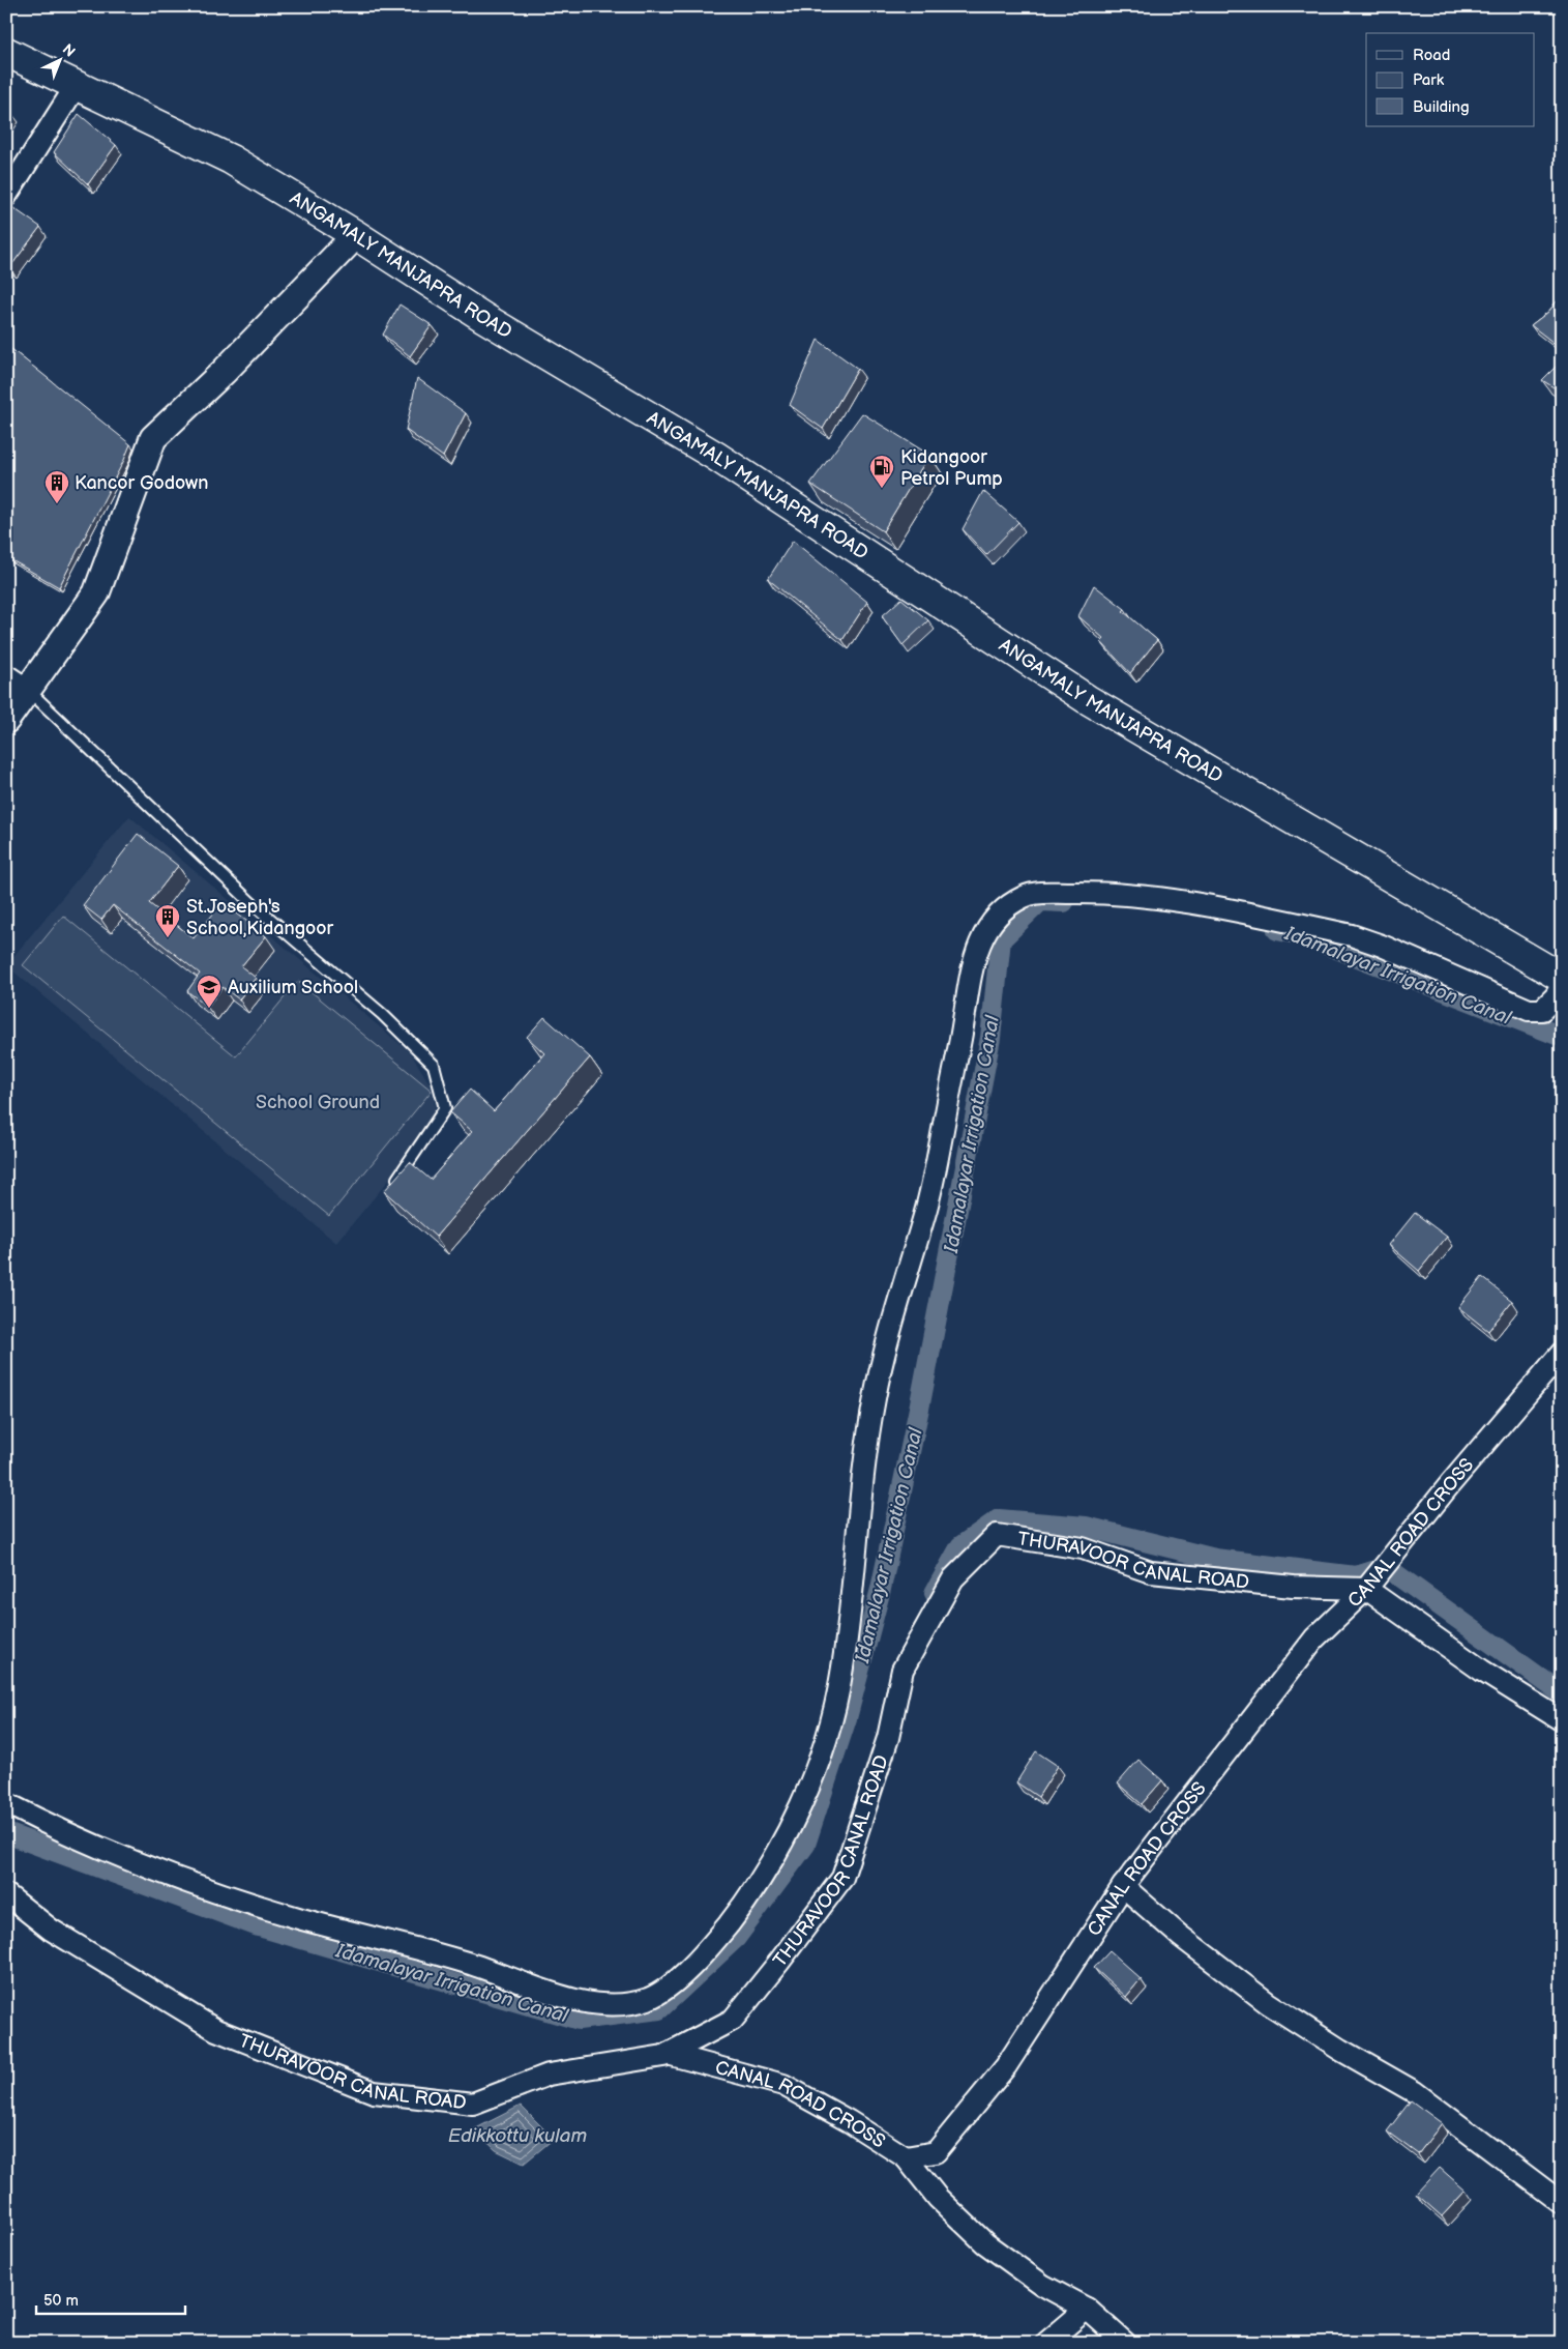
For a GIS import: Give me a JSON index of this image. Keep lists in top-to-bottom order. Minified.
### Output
{"streets":{"main road":["ANGAMALY MANJAPRA ROAD"],"street":["CANAL ROAD CROSS","THURAVOOR CANAL ROAD"]},"crossings":[["CANAL ROAD CROSS","THURAVOOR CANAL ROAD"]],"water":["Idamalayar Irrigation Canal","Edikkottu kulam"],"parks":["School Ground"],"places":{"fuel station":["Kidangoor Petrol Pump"],"building":["Kancor Godown","St.Joseph's School,Kidangoor"],"school or university":["Auxilium School"]},"legend":["Road","Park","Building"],"scale_bar":"50 m","north":"top right"}
